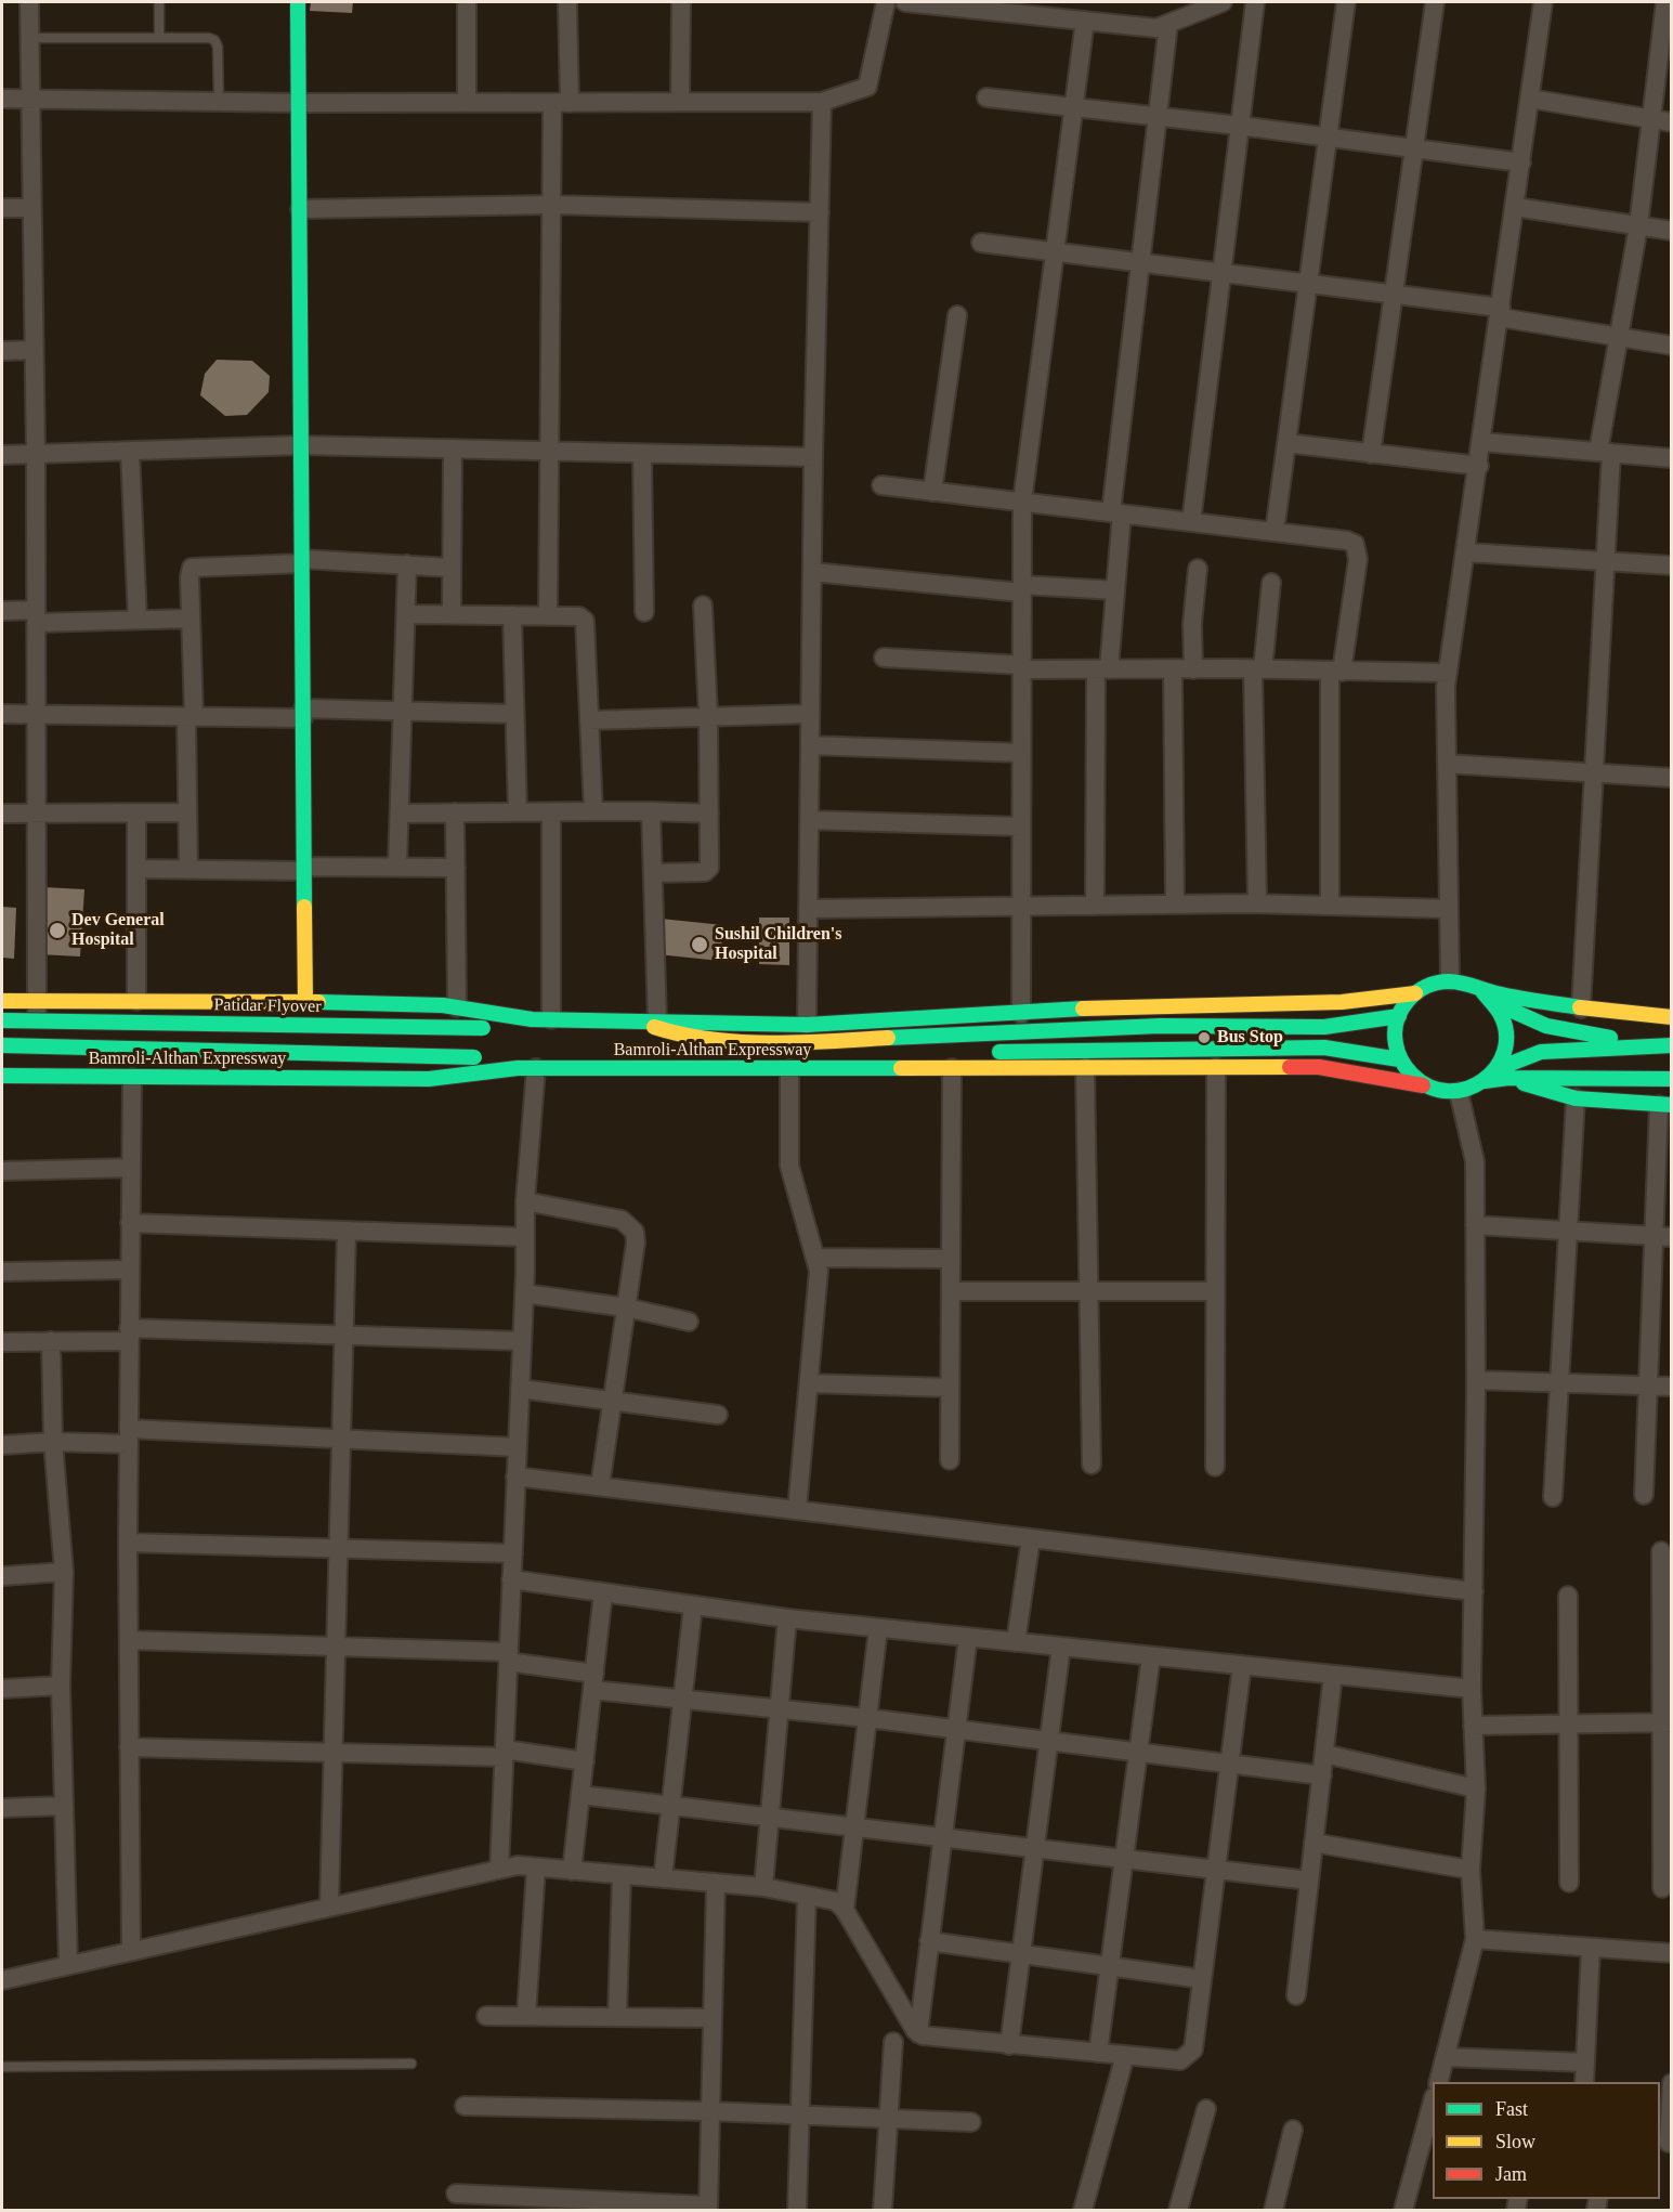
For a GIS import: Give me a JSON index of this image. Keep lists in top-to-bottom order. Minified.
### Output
{"streets":{"main road":["Patidar Flyover","Bamroli-Althan Expressway"]},"places":["Dev General Hospital","Sushil Children's Hospital","Bus Stop"],"legend":["Fast","Slow","Jam"]}
